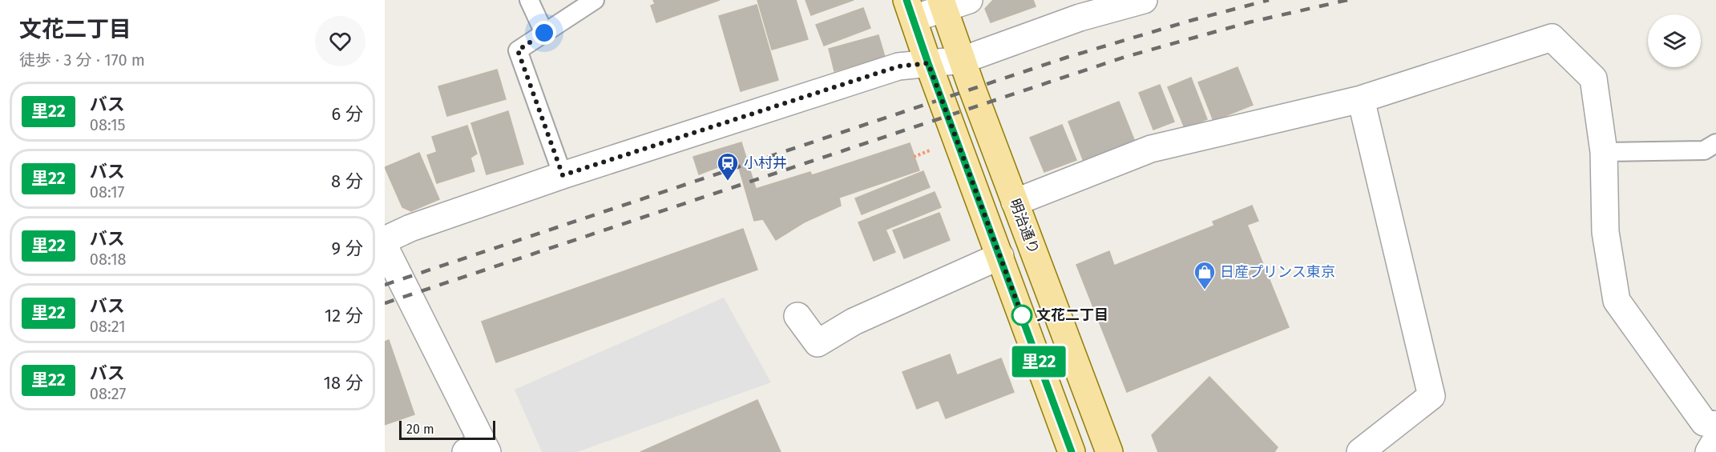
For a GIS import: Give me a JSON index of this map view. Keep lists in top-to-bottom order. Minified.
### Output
{"streets":{"main road":["明治通り"]},"places":{"station":["小村井"],"shop":["日産プリンス東京"],"other":["文花二丁目"]},"lines":["bus line 里22"],"scale_bar":"20 m","page":{"heading":["文花二丁目","徒歩 · 3 分 · 170 m"],"on_map":"里22","list":[{"mark":"里22","name":"バス","note":"08:15","value":"6 分"},{"mark":"里22","name":"バス","note":"08:17","value":"8 分"},{"mark":"里22","name":"バス","note":"08:18","value":"9 分"},{"mark":"里22","name":"バス","note":"08:21","value":"12 分"},{"mark":"里22","name":"バス","note":"08:27","value":"18 分"}],"scale":"20 m"}}
